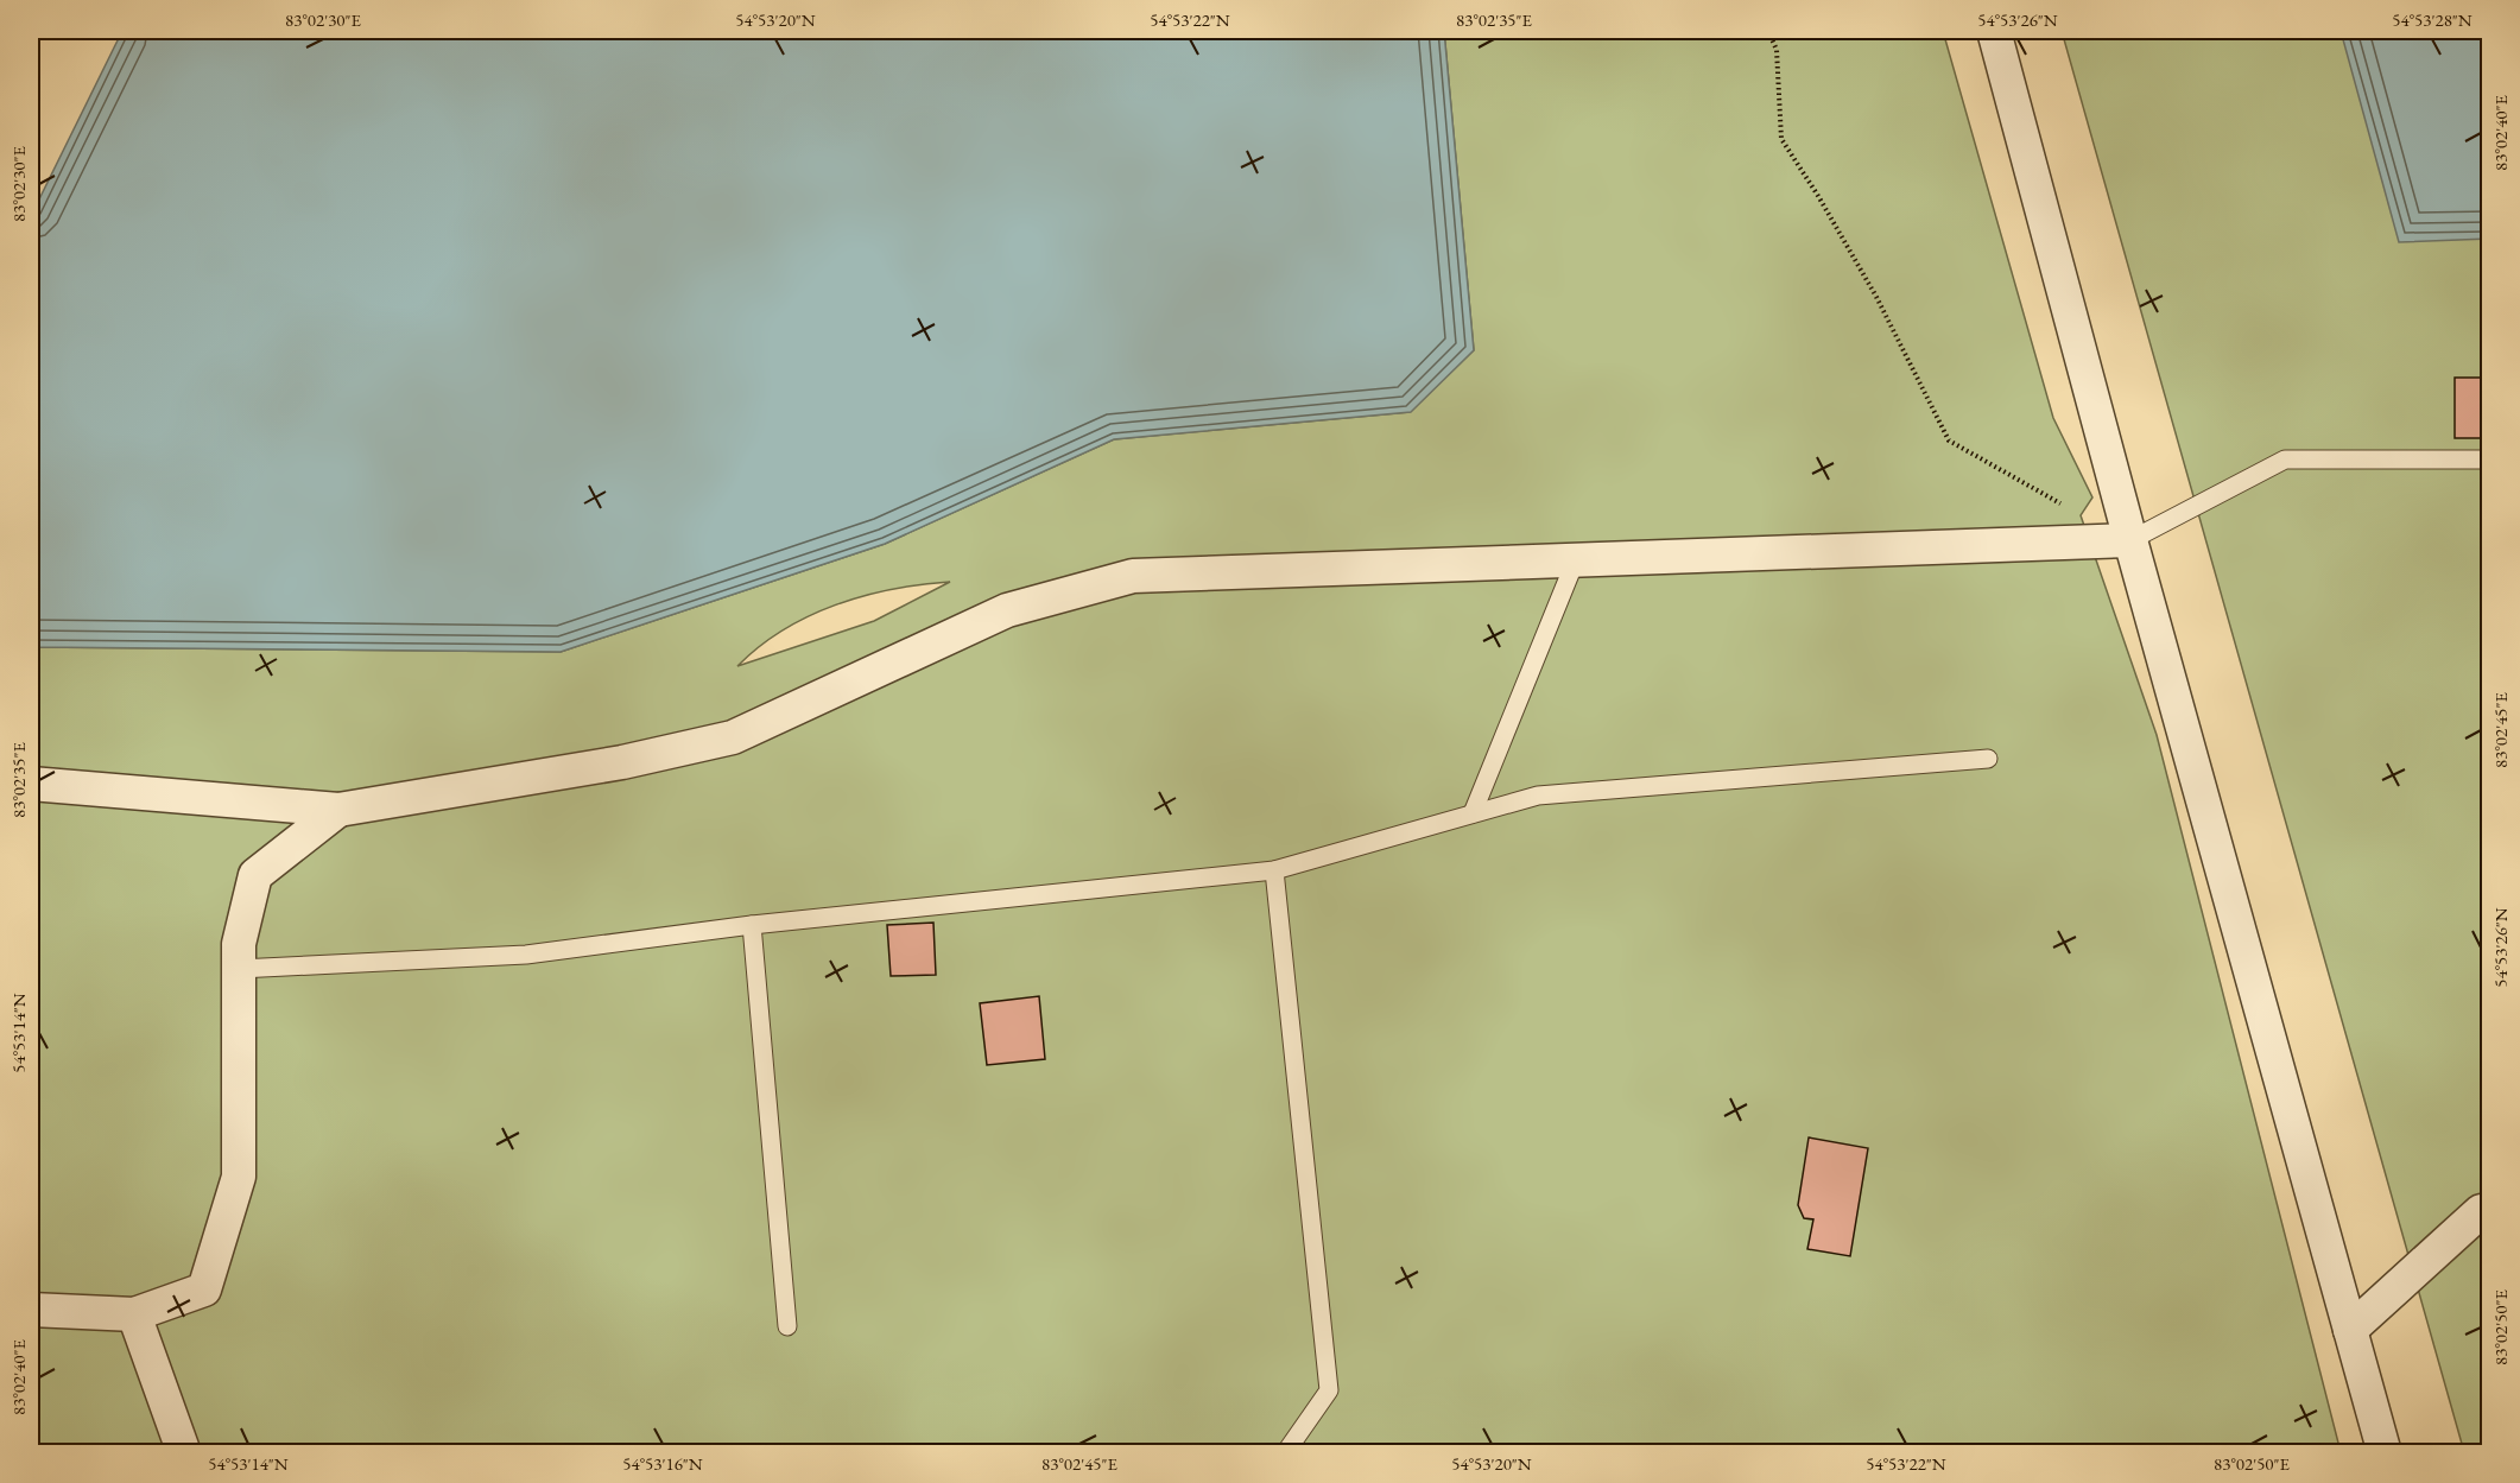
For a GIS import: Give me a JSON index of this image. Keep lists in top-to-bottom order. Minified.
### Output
{"coordinates":["83°02'30\"E","54°53'20\"N","54°53'22\"N","83°02'35\"E","54°53'26\"N","54°53'28\"N","83°02'40\"E","83°02'45\"E","54°53'14\"N","83°02'50\"E","54°53'16\"N"]}
